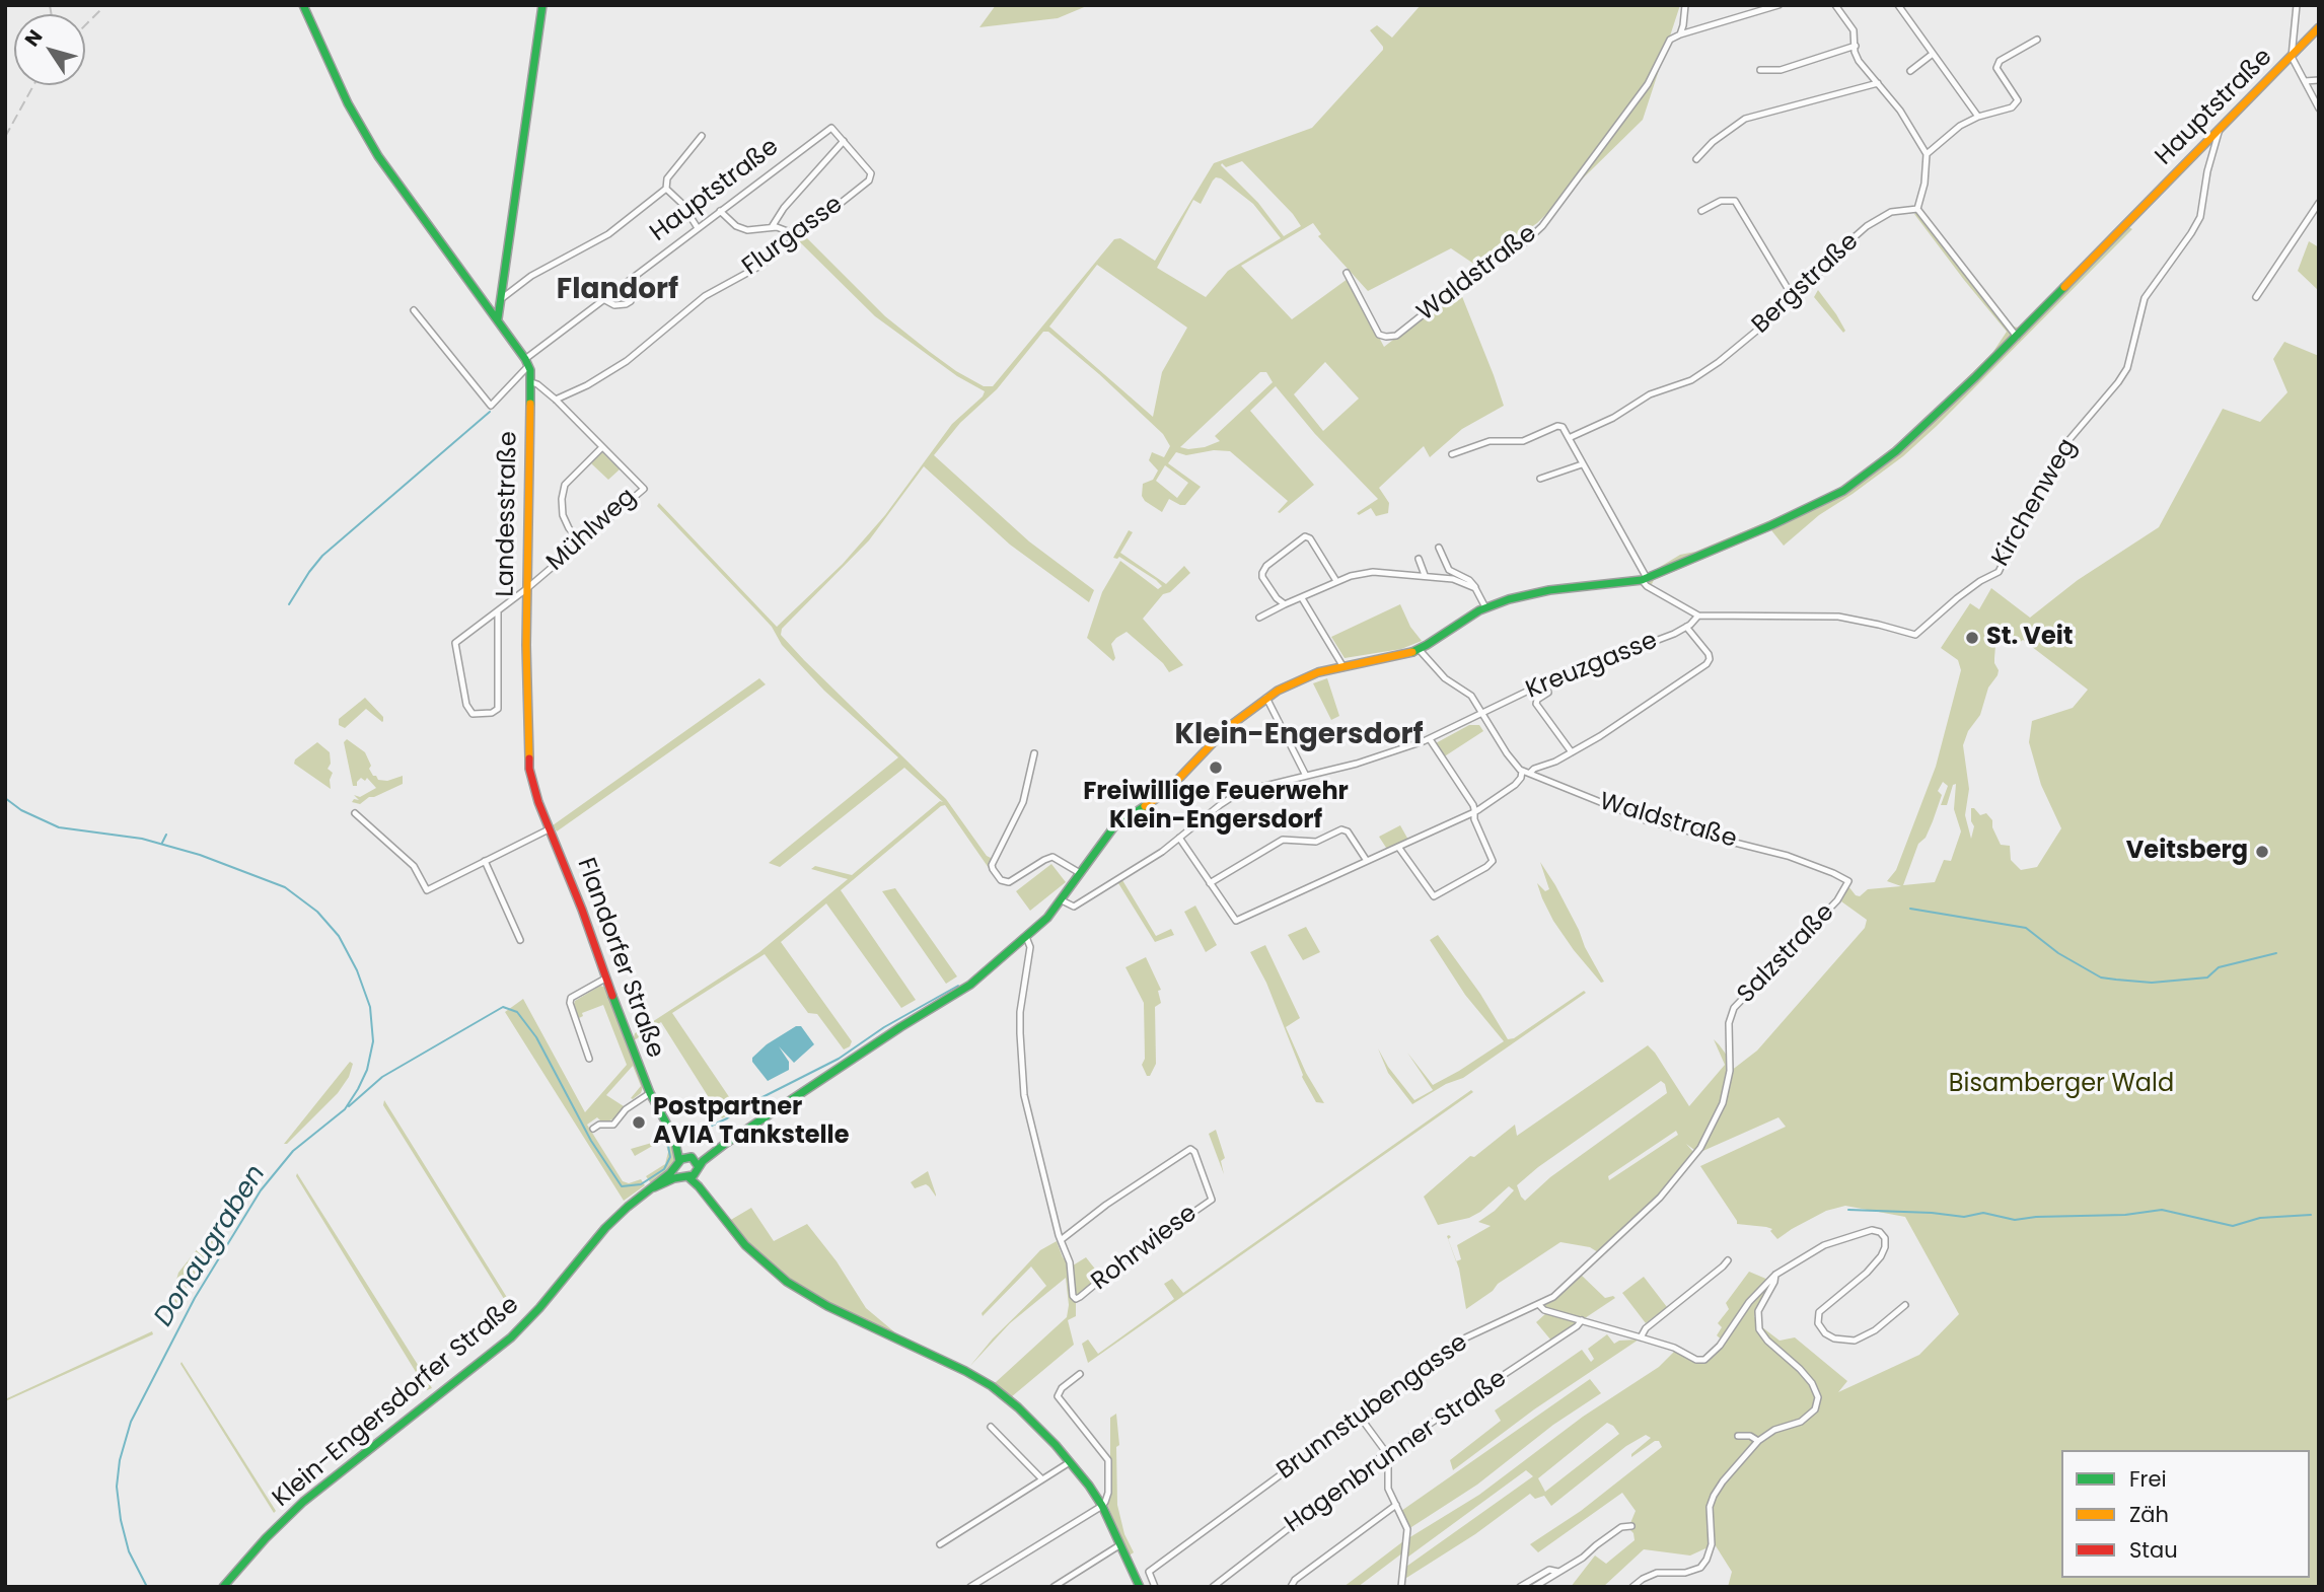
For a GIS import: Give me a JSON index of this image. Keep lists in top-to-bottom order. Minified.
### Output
{"streets":{"main road":["Hauptstraße","Landesstraße","Flandorfer Straße","Klein-Engersdorfer Straße"],"street":["Flurgasse","Waldstraße","Bergstraße","Kirchenweg","Mühlweg","Kreuzgasse","Salzstraße","Rohrwiese","Brunnstubengasse","Hagenbrunner Straße"]},"crossings":[["Hauptstraße","Flurgasse"],["Hauptstraße","Kirchenweg"],["Hauptstraße","Landesstraße"],["Hauptstraße","Kreuzgasse"],["Flurgasse","Mühlweg"],["Waldstraße","Salzstraße"],["Kirchenweg","Kreuzgasse"],["Landesstraße","Mühlweg"],["Landesstraße","Flandorfer Straße"],["Salzstraße","Brunnstubengasse"],["Flandorfer Straße","Klein-Engersdorfer Straße"]],"districts":["Flandorf","Klein-Engersdorf"],"water":["Donaugraben"],"parks":["Bisamberger Wald"],"places":["St. Veit","Freiwillige Feuerwehr Klein-Engersdorf","Veitsberg","Postpartner AVIA Tankstelle"],"legend":["Frei","Zäh","Stau"],"north":"top left"}
